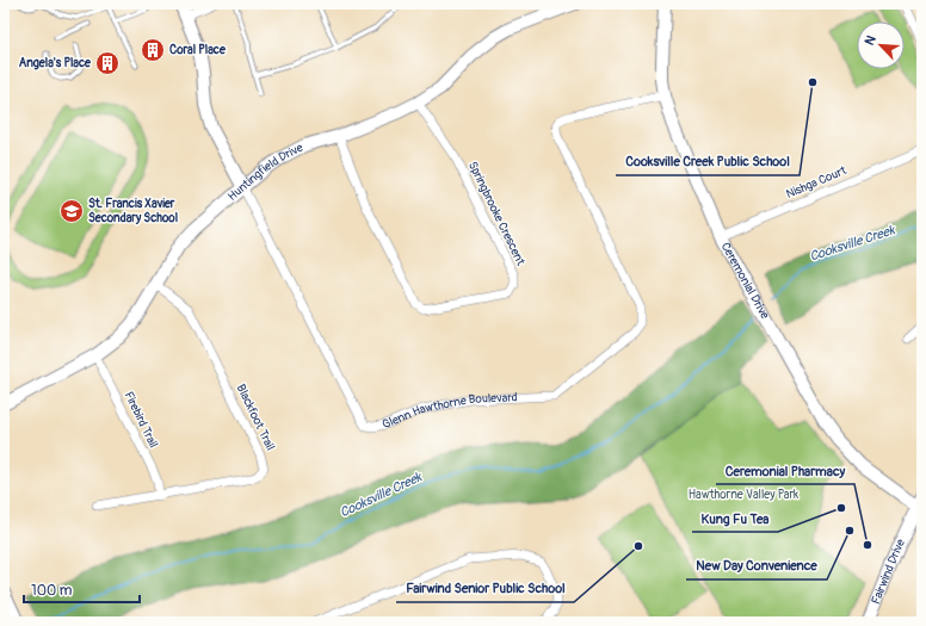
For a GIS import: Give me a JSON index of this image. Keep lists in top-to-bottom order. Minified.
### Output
{"streets":{"street":["Huntingfield Drive","Nishga Court","Springbrooke Crescent","Ceremonial Drive","Glenn Hawthorne Boulevard","Blackfoot Trail","Firebird Trail","Fairwind Drive"]},"crossings":[["Huntingfield Drive","Springbrooke Crescent"],["Huntingfield Drive","Glenn Hawthorne Boulevard"],["Huntingfield Drive","Blackfoot Trail"],["Huntingfield Drive","Firebird Trail"],["Nishga Court","Ceremonial Drive"],["Ceremonial Drive","Glenn Hawthorne Boulevard"],["Ceremonial Drive","Fairwind Drive"],["Blackfoot Trail","Firebird Trail"]],"water":["Cooksville Creek"],"parks":["Hawthorne Valley Park"],"places":{"building":["Coral Place","Angela's Place"],"other":["Cooksville Creek Public School","Kung Fu Tea","New Day Convenience","Ceremonial Pharmacy","Fairwind Senior Public School"],"school or university":["St. Francis Xavier Secondary School"]},"scale_bar":"100 m","north":"top left"}
